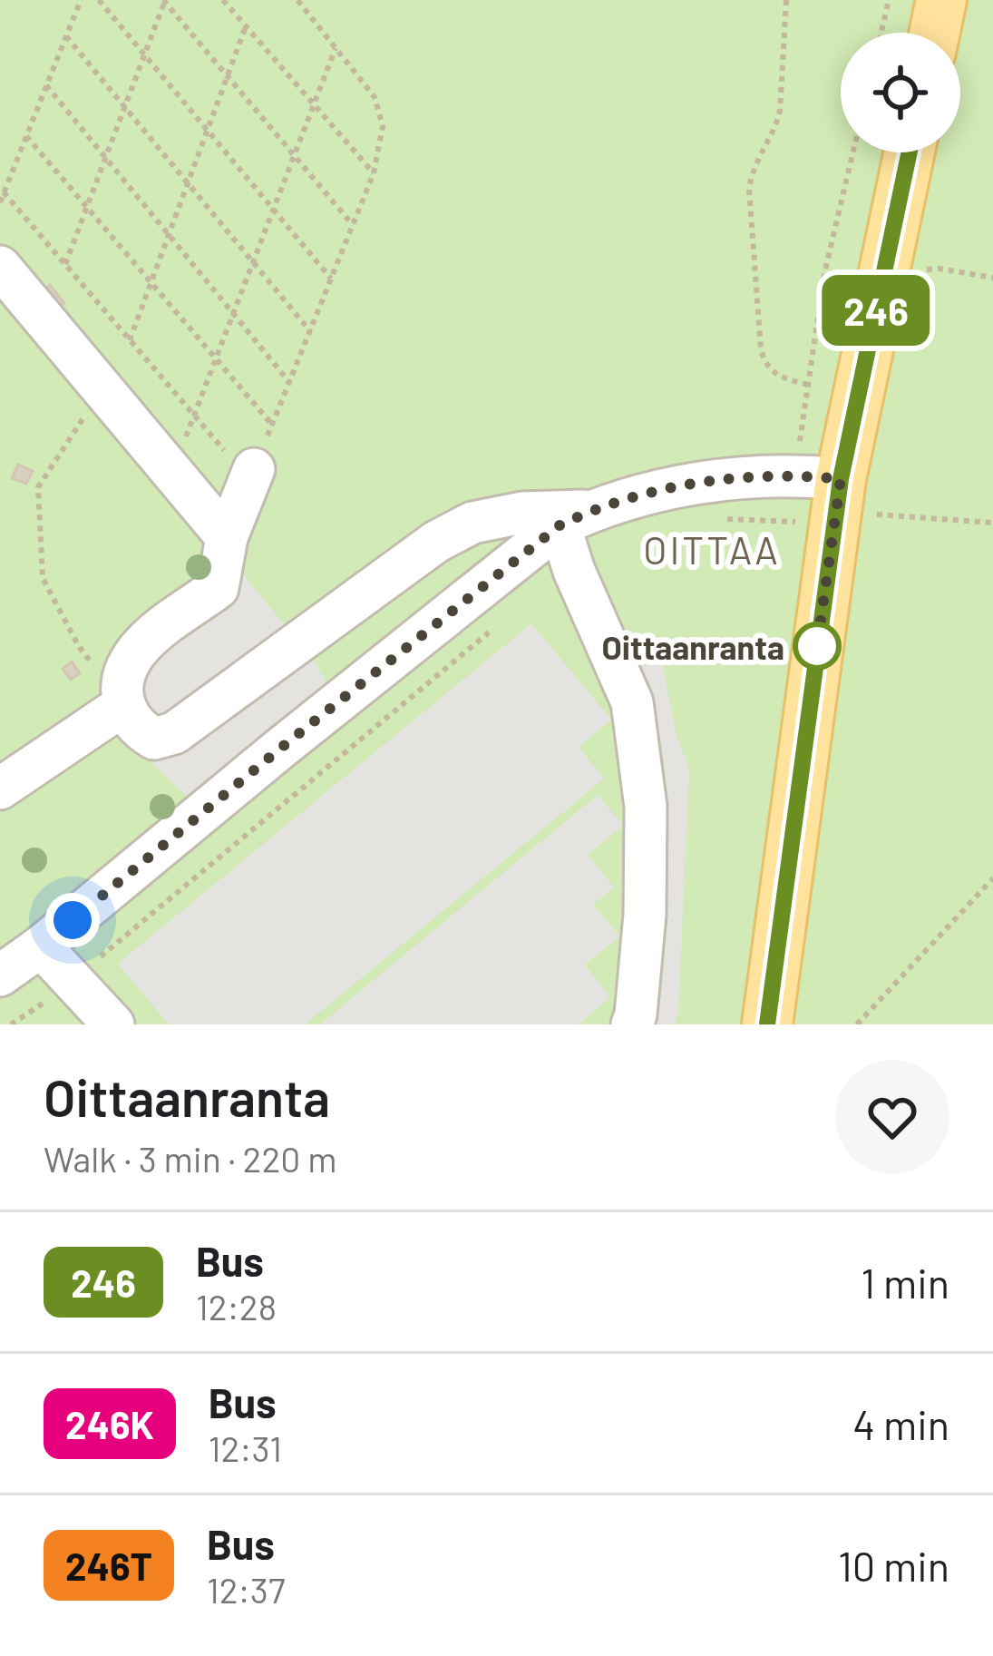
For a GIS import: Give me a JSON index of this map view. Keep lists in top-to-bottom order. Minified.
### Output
{"districts":["OITTAA"],"places":["Oittaanranta"],"lines":["bus line 246"],"page":{"on_map":"246","heading":["Oittaanranta","Walk · 3 min · 220 m"],"list":[{"mark":"246","name":"Bus","note":"12:28","value":"1 min"},{"mark":"246K","name":"Bus","note":"12:31","value":"4 min"},{"mark":"246T","name":"Bus","note":"12:37","value":"10 min"}]}}
